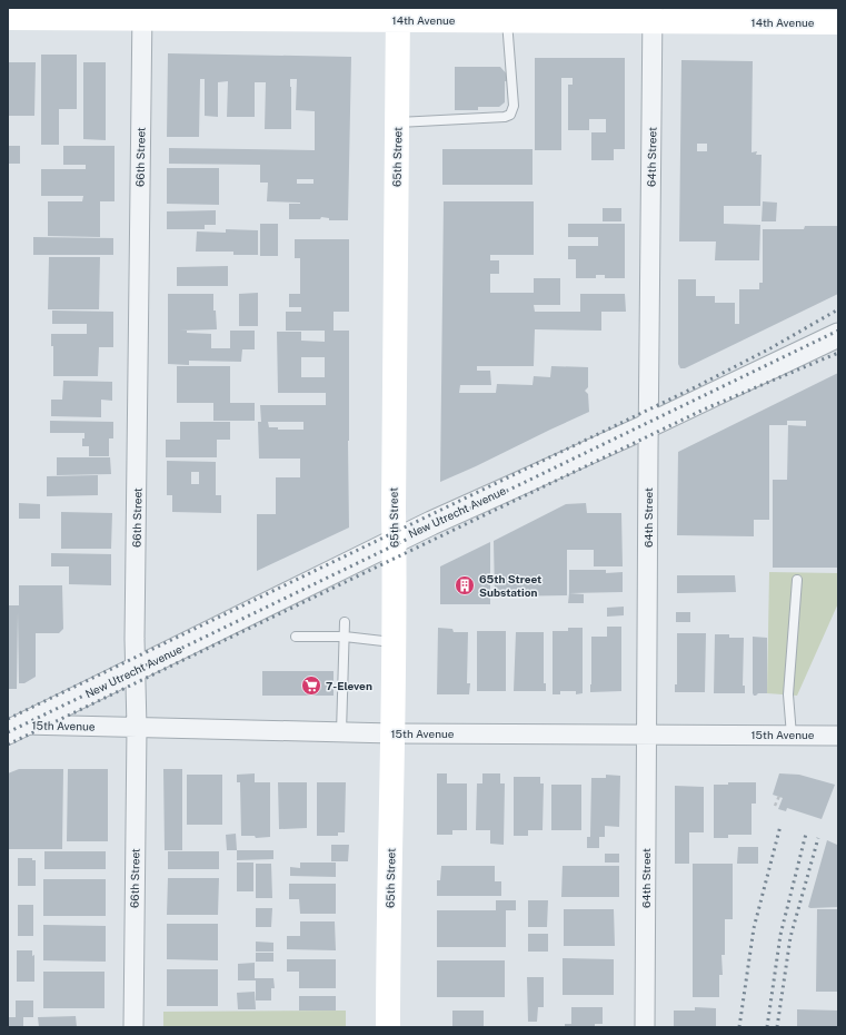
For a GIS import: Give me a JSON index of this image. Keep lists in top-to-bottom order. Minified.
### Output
{"streets":{"main road":["14th Avenue","65th Street"],"street":["66th Street","64th Street","New Utrecht Avenue","15th Avenue"]},"crossings":[["14th Avenue","66th Street"],["14th Avenue","65th Street"],["14th Avenue","64th Street"],["66th Street","New Utrecht Avenue"],["66th Street","15th Avenue"],["65th Street","New Utrecht Avenue"],["65th Street","15th Avenue"],["64th Street","New Utrecht Avenue"],["64th Street","15th Avenue"],["New Utrecht Avenue","15th Avenue"]],"places":{"building":["65th Street Substation"],"supermarket":["7-Eleven"]}}
